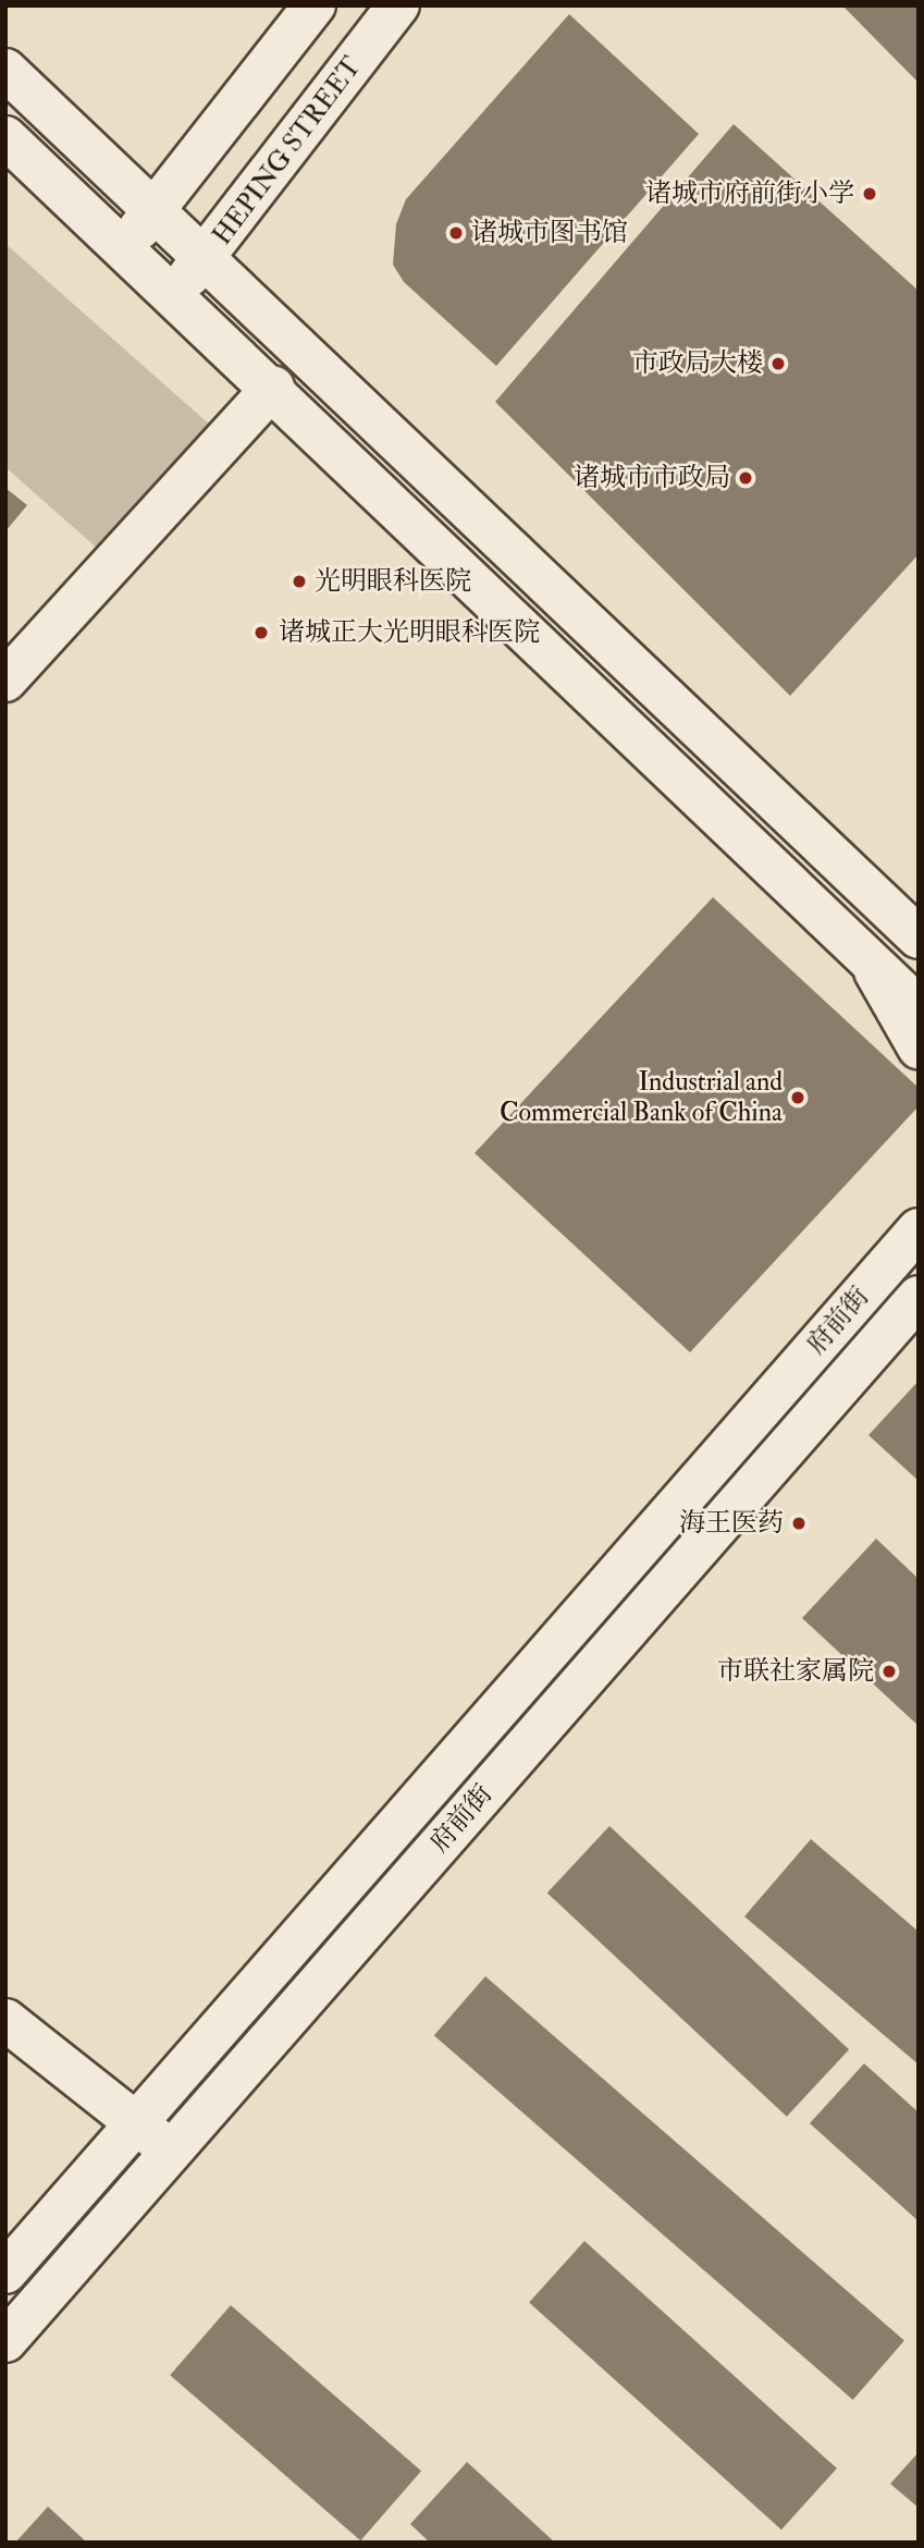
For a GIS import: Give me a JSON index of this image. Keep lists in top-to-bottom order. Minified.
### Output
{"streets":{"street":["HEPING STREET","府前街"]},"places":["诸城市府前街小学","诸城市图书馆","市政局大楼","诸城市市政局","光明眼科医院","诸城正大光明眼科医院","Industrial and Commercial Bank of China","海王医药","市联社家属院"]}
